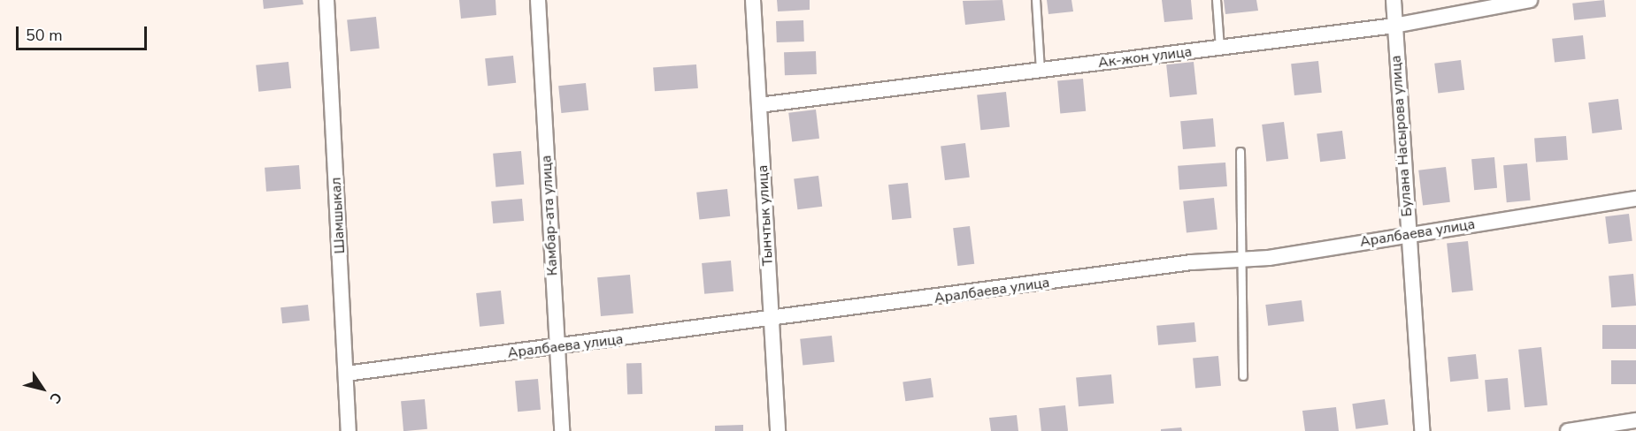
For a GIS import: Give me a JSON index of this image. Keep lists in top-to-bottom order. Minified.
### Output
{"streets":{"street":["Ак-жон улица","Булана Насырова улица","Шамшыкал","Камбар-ата улица","Тынчтык улица","Аралбаева улица"]},"crossings":[["Ак-жон улица","Булана Насырова улица"],["Ак-жон улица","Тынчтык улица"],["Булана Насырова улица","Аралбаева улица"],["Шамшыкал","Аралбаева улица"],["Камбар-ата улица","Аралбаева улица"],["Тынчтык улица","Аралбаева улица"]],"scale_bar":"50 m","north":"bottom right"}
